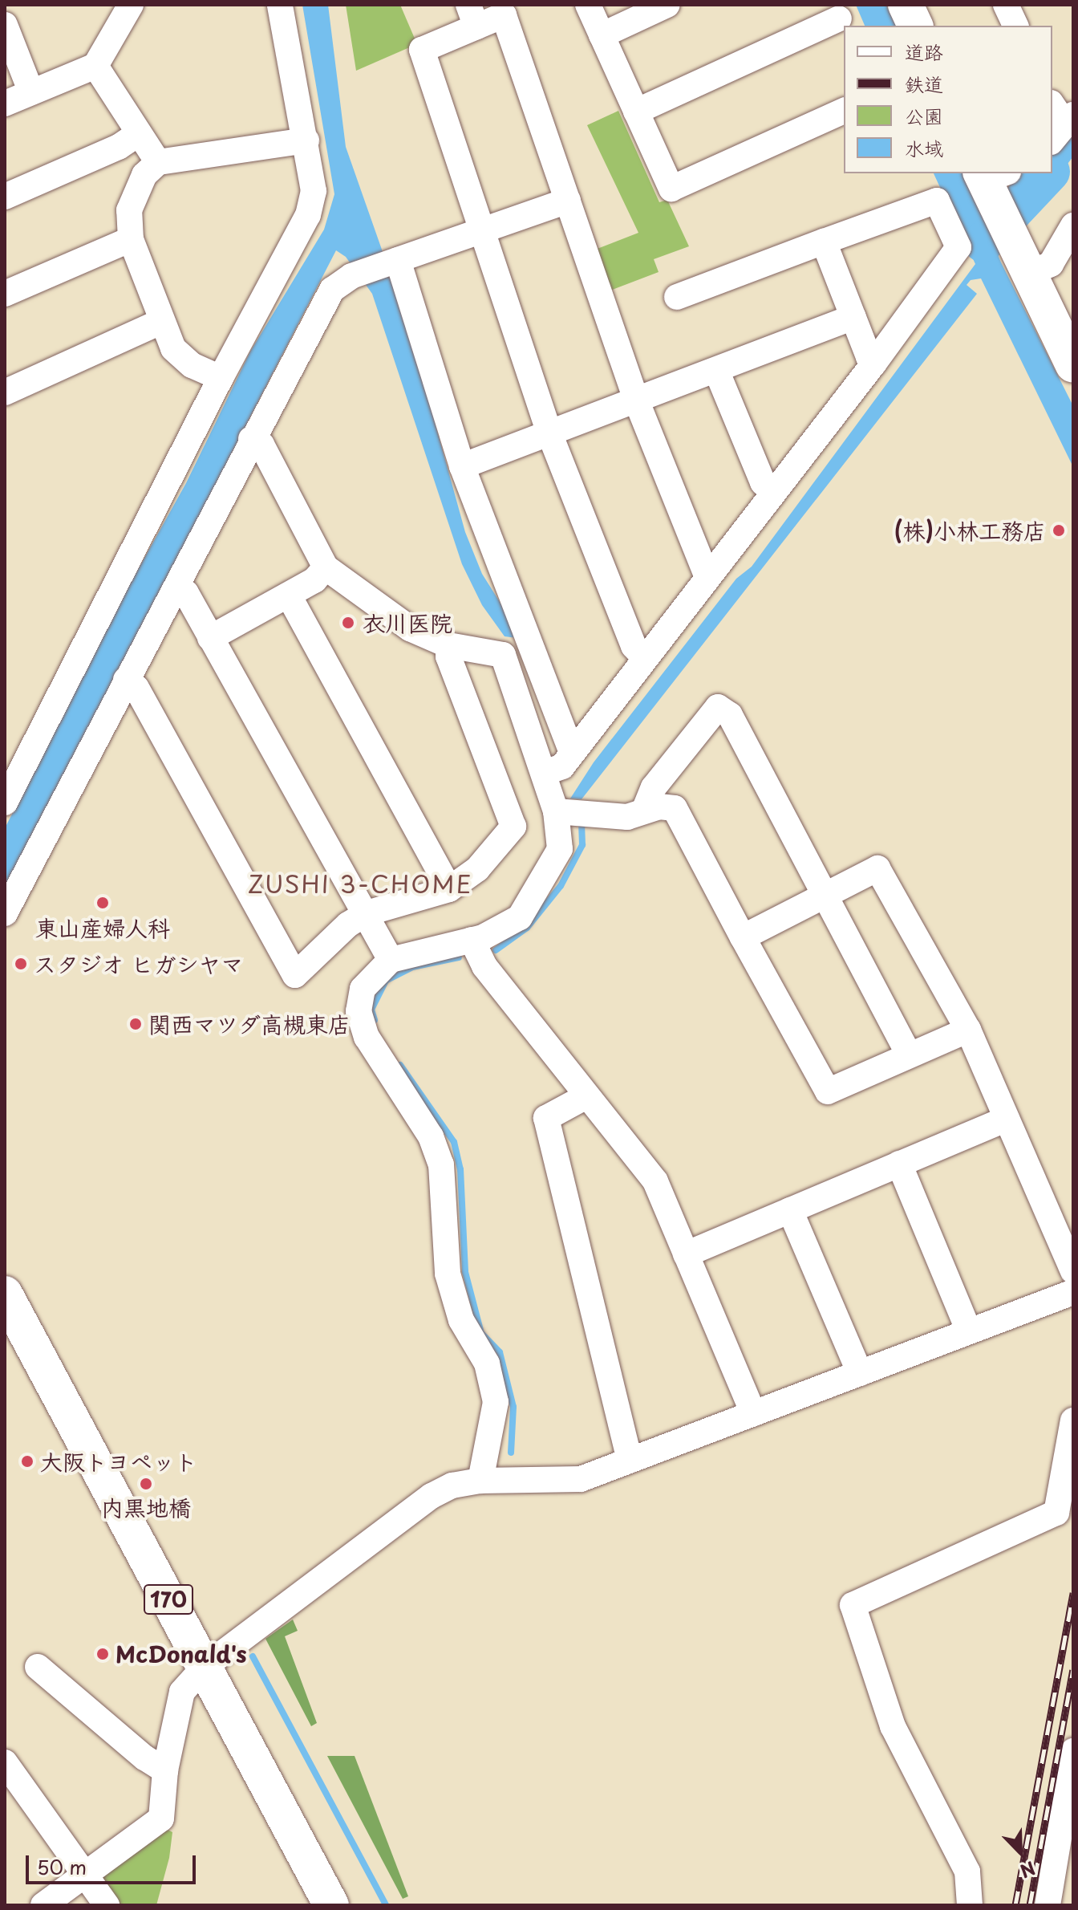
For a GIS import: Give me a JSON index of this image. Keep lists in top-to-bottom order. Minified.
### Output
{"streets":{"main road":["170"]},"districts":["ZUSHI 3-CHOME"],"places":["(株)小林工務店","衣川医院","東山産婦人科","スタジオ ヒガシヤマ","関西マツダ高槻東店","大阪トヨペット","内黒地橋","McDonald's"],"legend":["道路","鉄道","公園","水域"],"scale_bar":"50 m","north":"bottom right"}
